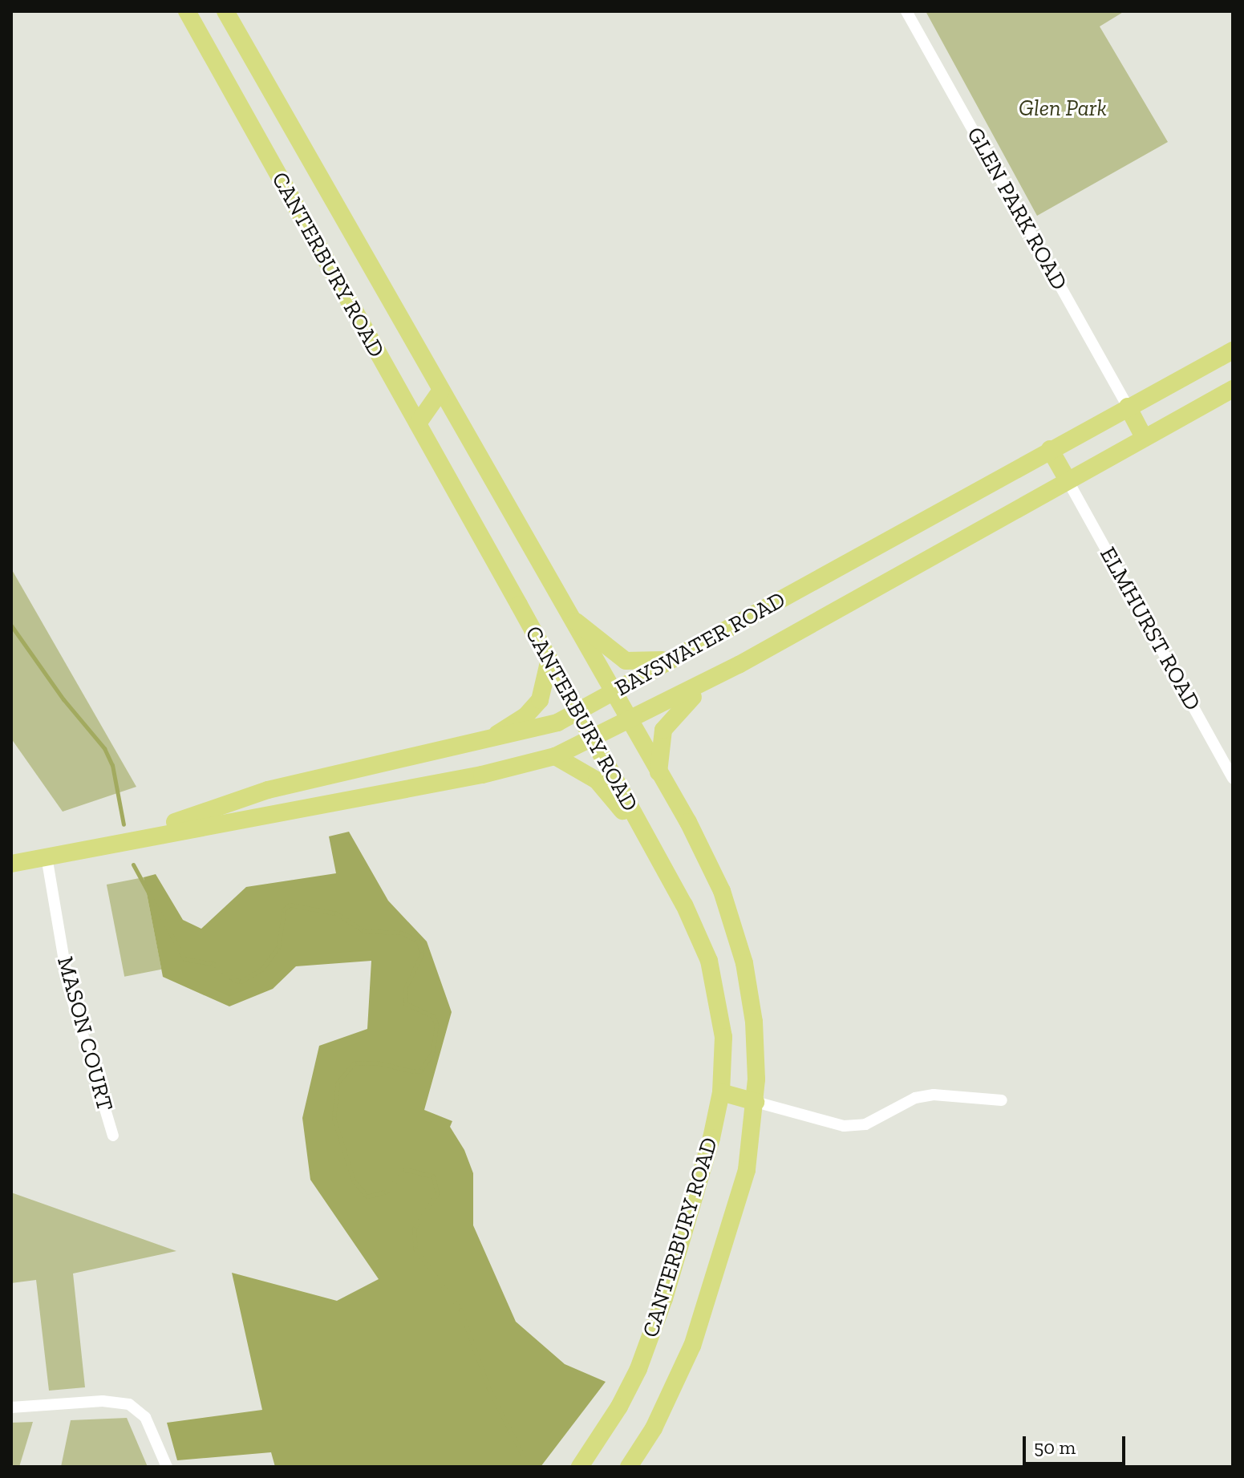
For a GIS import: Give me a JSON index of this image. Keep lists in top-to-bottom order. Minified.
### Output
{"streets":{"main road":["CANTERBURY ROAD","BAYSWATER ROAD"],"street":["GLEN PARK ROAD","ELMHURST ROAD","MASON COURT"]},"crossings":[["GLEN PARK ROAD","BAYSWATER ROAD"],["CANTERBURY ROAD","BAYSWATER ROAD"],["ELMHURST ROAD","BAYSWATER ROAD"],["BAYSWATER ROAD","MASON COURT"]],"parks":["Glen Park"],"scale_bar":"50 m"}
